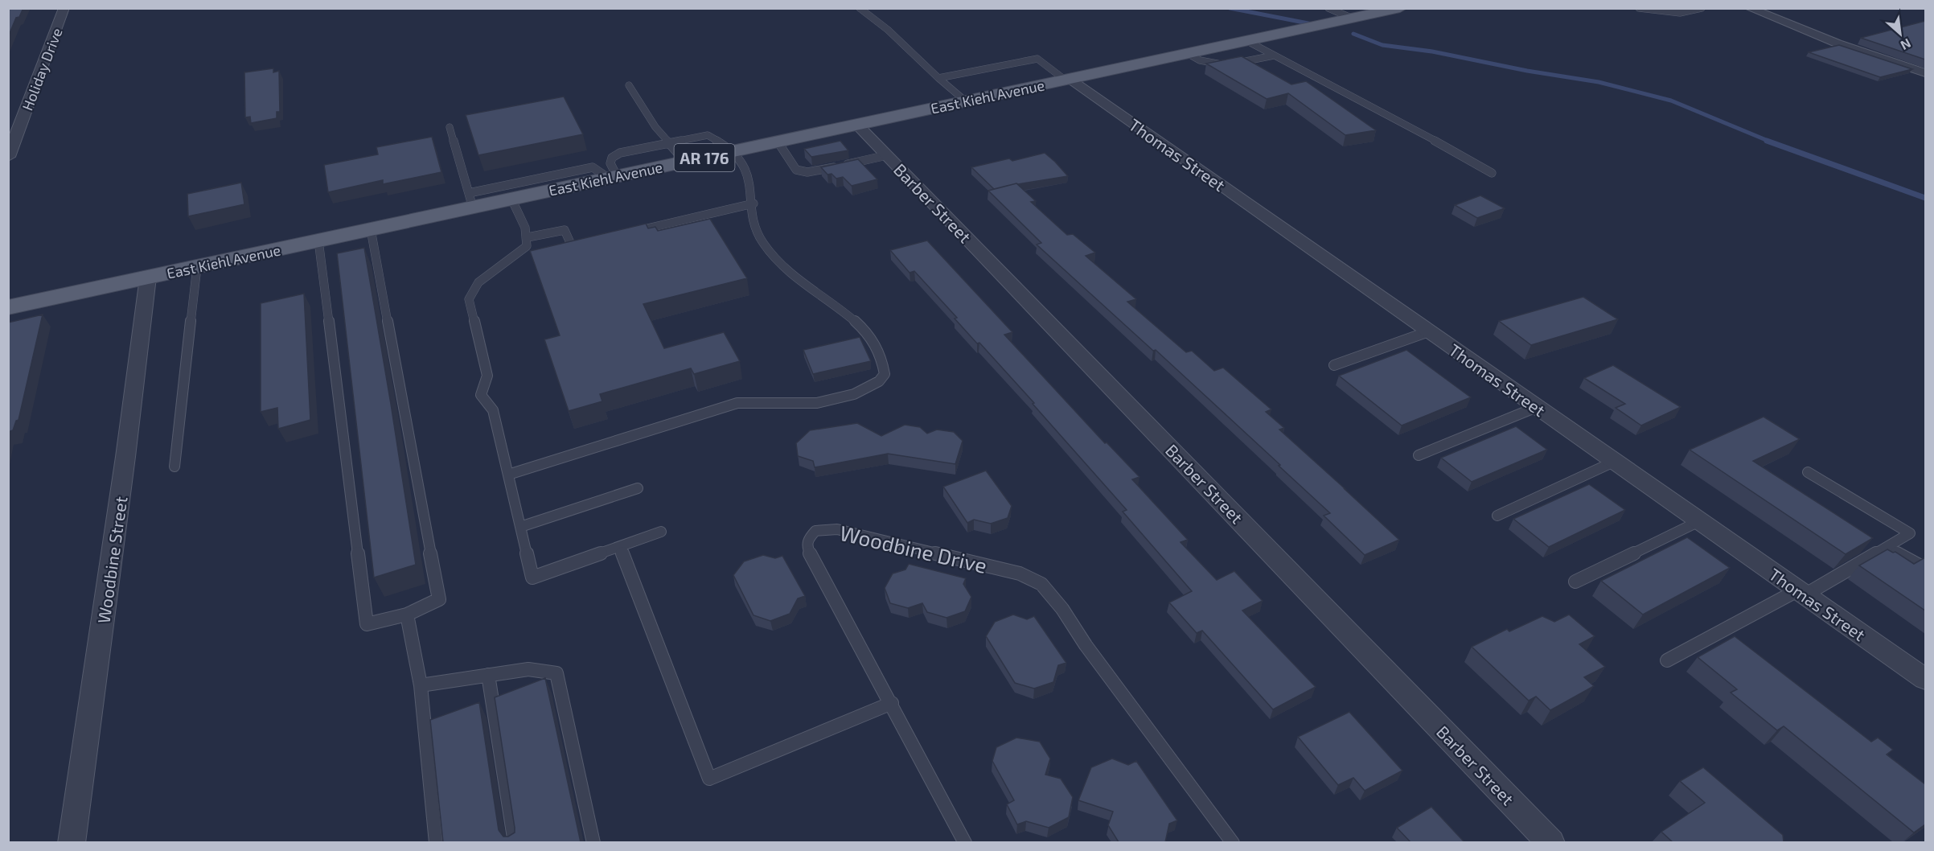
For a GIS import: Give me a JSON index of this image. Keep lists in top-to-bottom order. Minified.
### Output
{"streets":{"main road":["East Kiehl Avenue","AR 176"],"street":["Holiday Drive","Thomas Street","Barber Street","Woodbine Street"],"lane":["Woodbine Drive"]},"crossings":[["East Kiehl Avenue","Thomas Street"],["East Kiehl Avenue","Barber Street"],["East Kiehl Avenue","Woodbine Street"]],"north":"bottom right"}
